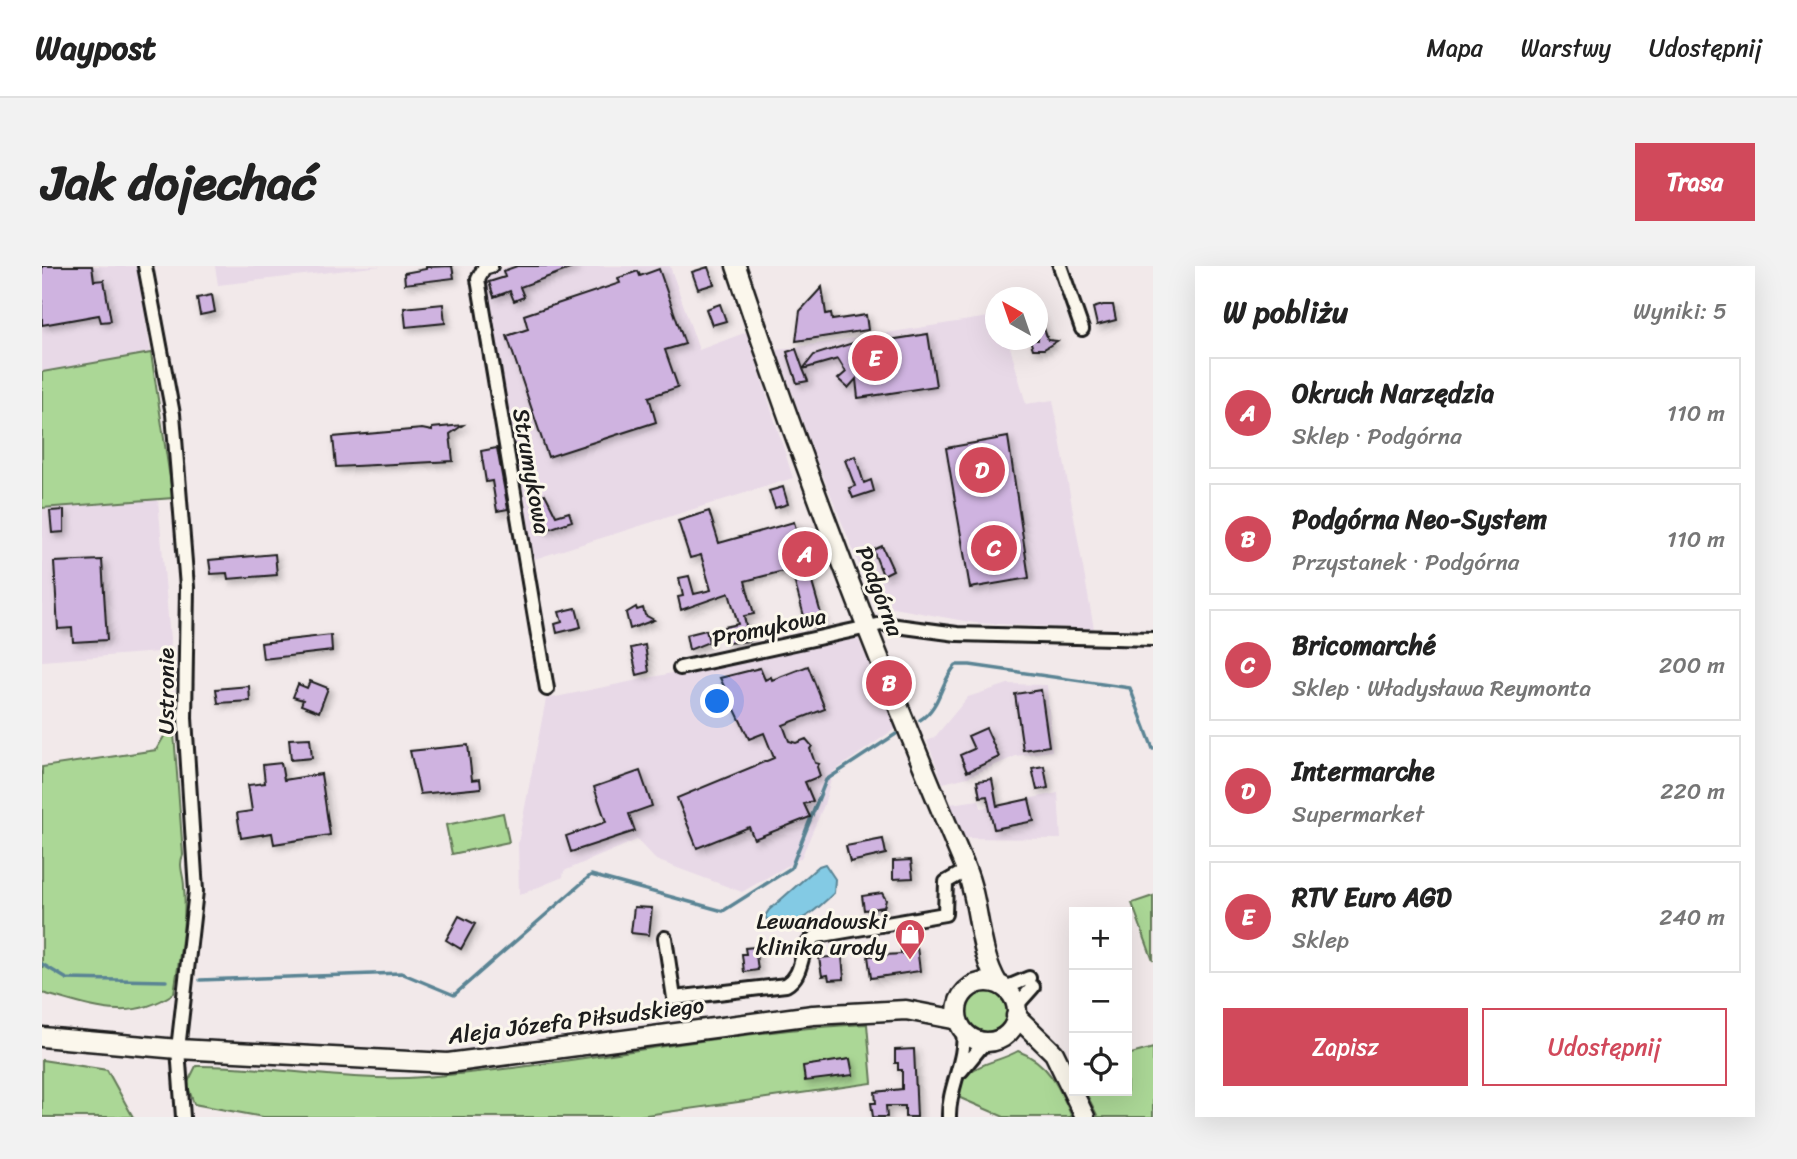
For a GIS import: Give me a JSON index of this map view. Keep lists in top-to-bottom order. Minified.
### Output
{"streets":{"main road":["Podgórna","Aleja Józefa Piłsudskiego"],"street":["Strumykowa","Promykowa","Ustronie"]},"crossings":[["Podgórna","Promykowa"],["Podgórna","Aleja Józefa Piłsudskiego"],["Ustronie","Aleja Józefa Piłsudskiego"]],"places":{"shop":["Lewandowski klinika urody"]},"north":"top left","page":{"header":"Waypost","nav":["Mapa","Warstwy","Udostępnij"],"title":"Jak dojechać","buttons":["Trasa",["Zapisz","Udostępnij"]],"heading":["W pobliżu","Wyniki: 5"],"pins":["E","D","C","A","B"],"list":[{"mark":"A","name":"Okruch Narzędzia","note":"Sklep · Podgórna","value":"110 m"},{"mark":"B","name":"Podgórna Neo-System","note":"Przystanek · Podgórna","value":"110 m"},{"mark":"C","name":"Bricomarché","note":"Sklep · Władysława Reymonta","value":"200 m"},{"mark":"D","name":"Intermarche","note":"Supermarket","value":"220 m"},{"mark":"E","name":"RTV Euro AGD","note":"Sklep","value":"240 m"}],"map_buttons":["+","−"]}}
